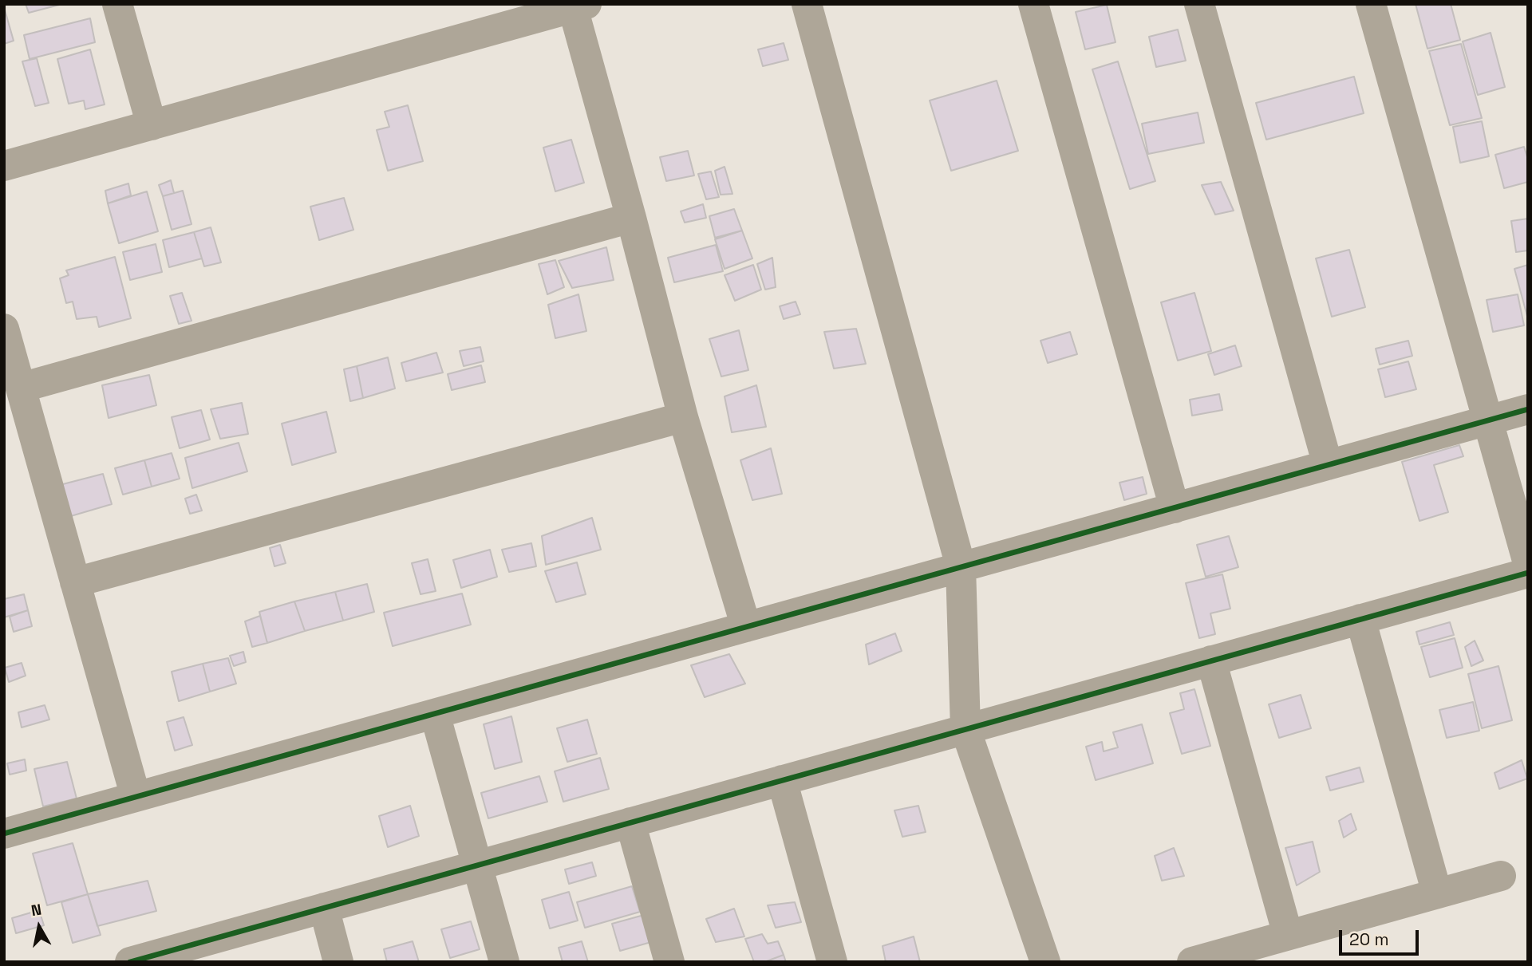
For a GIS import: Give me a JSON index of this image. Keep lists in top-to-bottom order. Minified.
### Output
{"scale_bar":"20 m","north":"top"}
